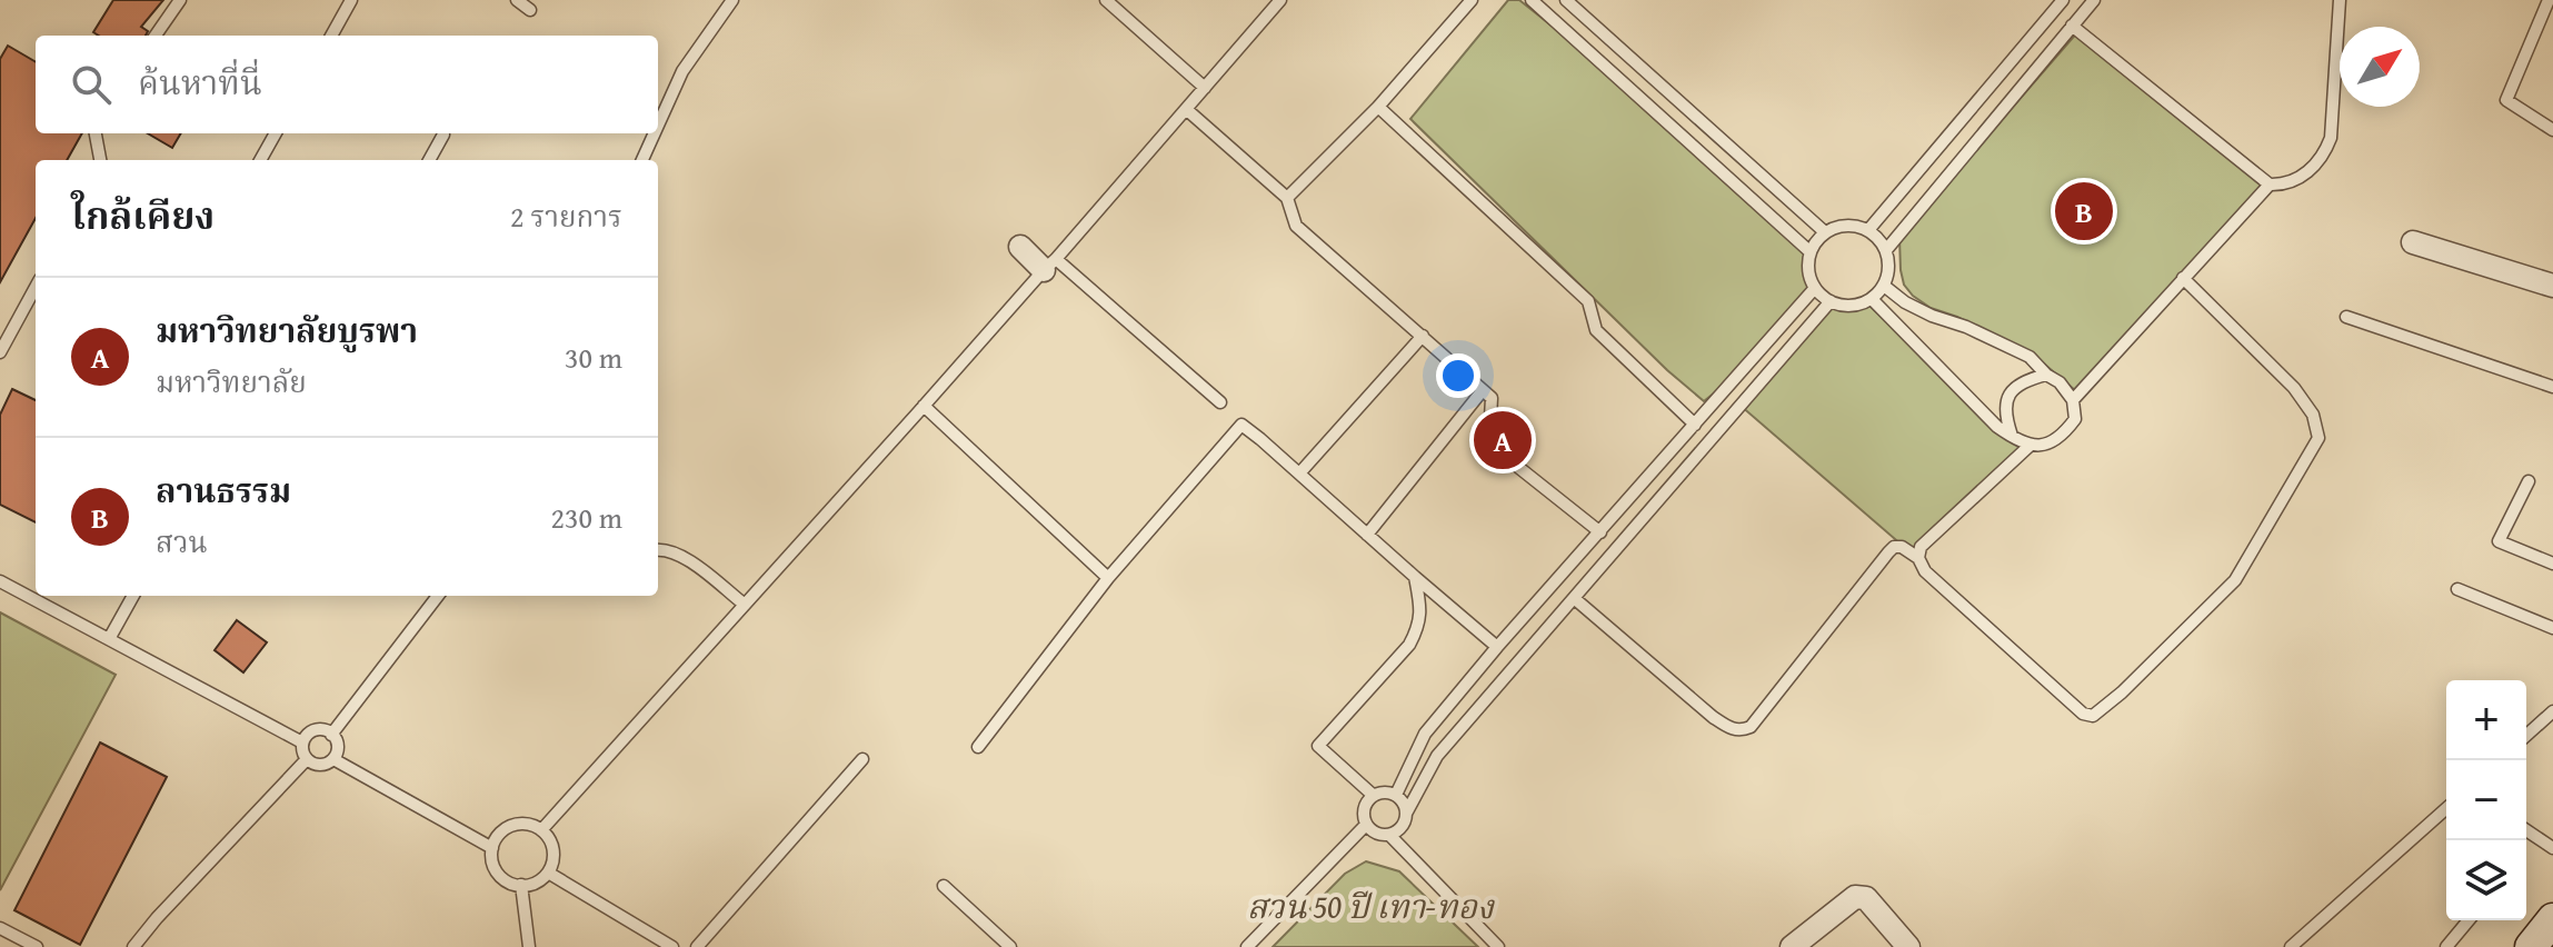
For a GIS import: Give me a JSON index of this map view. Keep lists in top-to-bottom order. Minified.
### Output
{"parks":["สวน 50 ปี เทา-ทอง"],"north":"top right","page":{"search":"ค้นหาที่นี่","heading":["ใกล้เคียง","2 รายการ"],"pins":["B","A"],"list":[{"mark":"A","name":"มหาวิทยาลัยบูรพา","note":"มหาวิทยาลัย","value":"30 m"},{"mark":"B","name":"ลานธรรม","note":"สวน","value":"230 m"}],"map_buttons":["+","−"]}}
